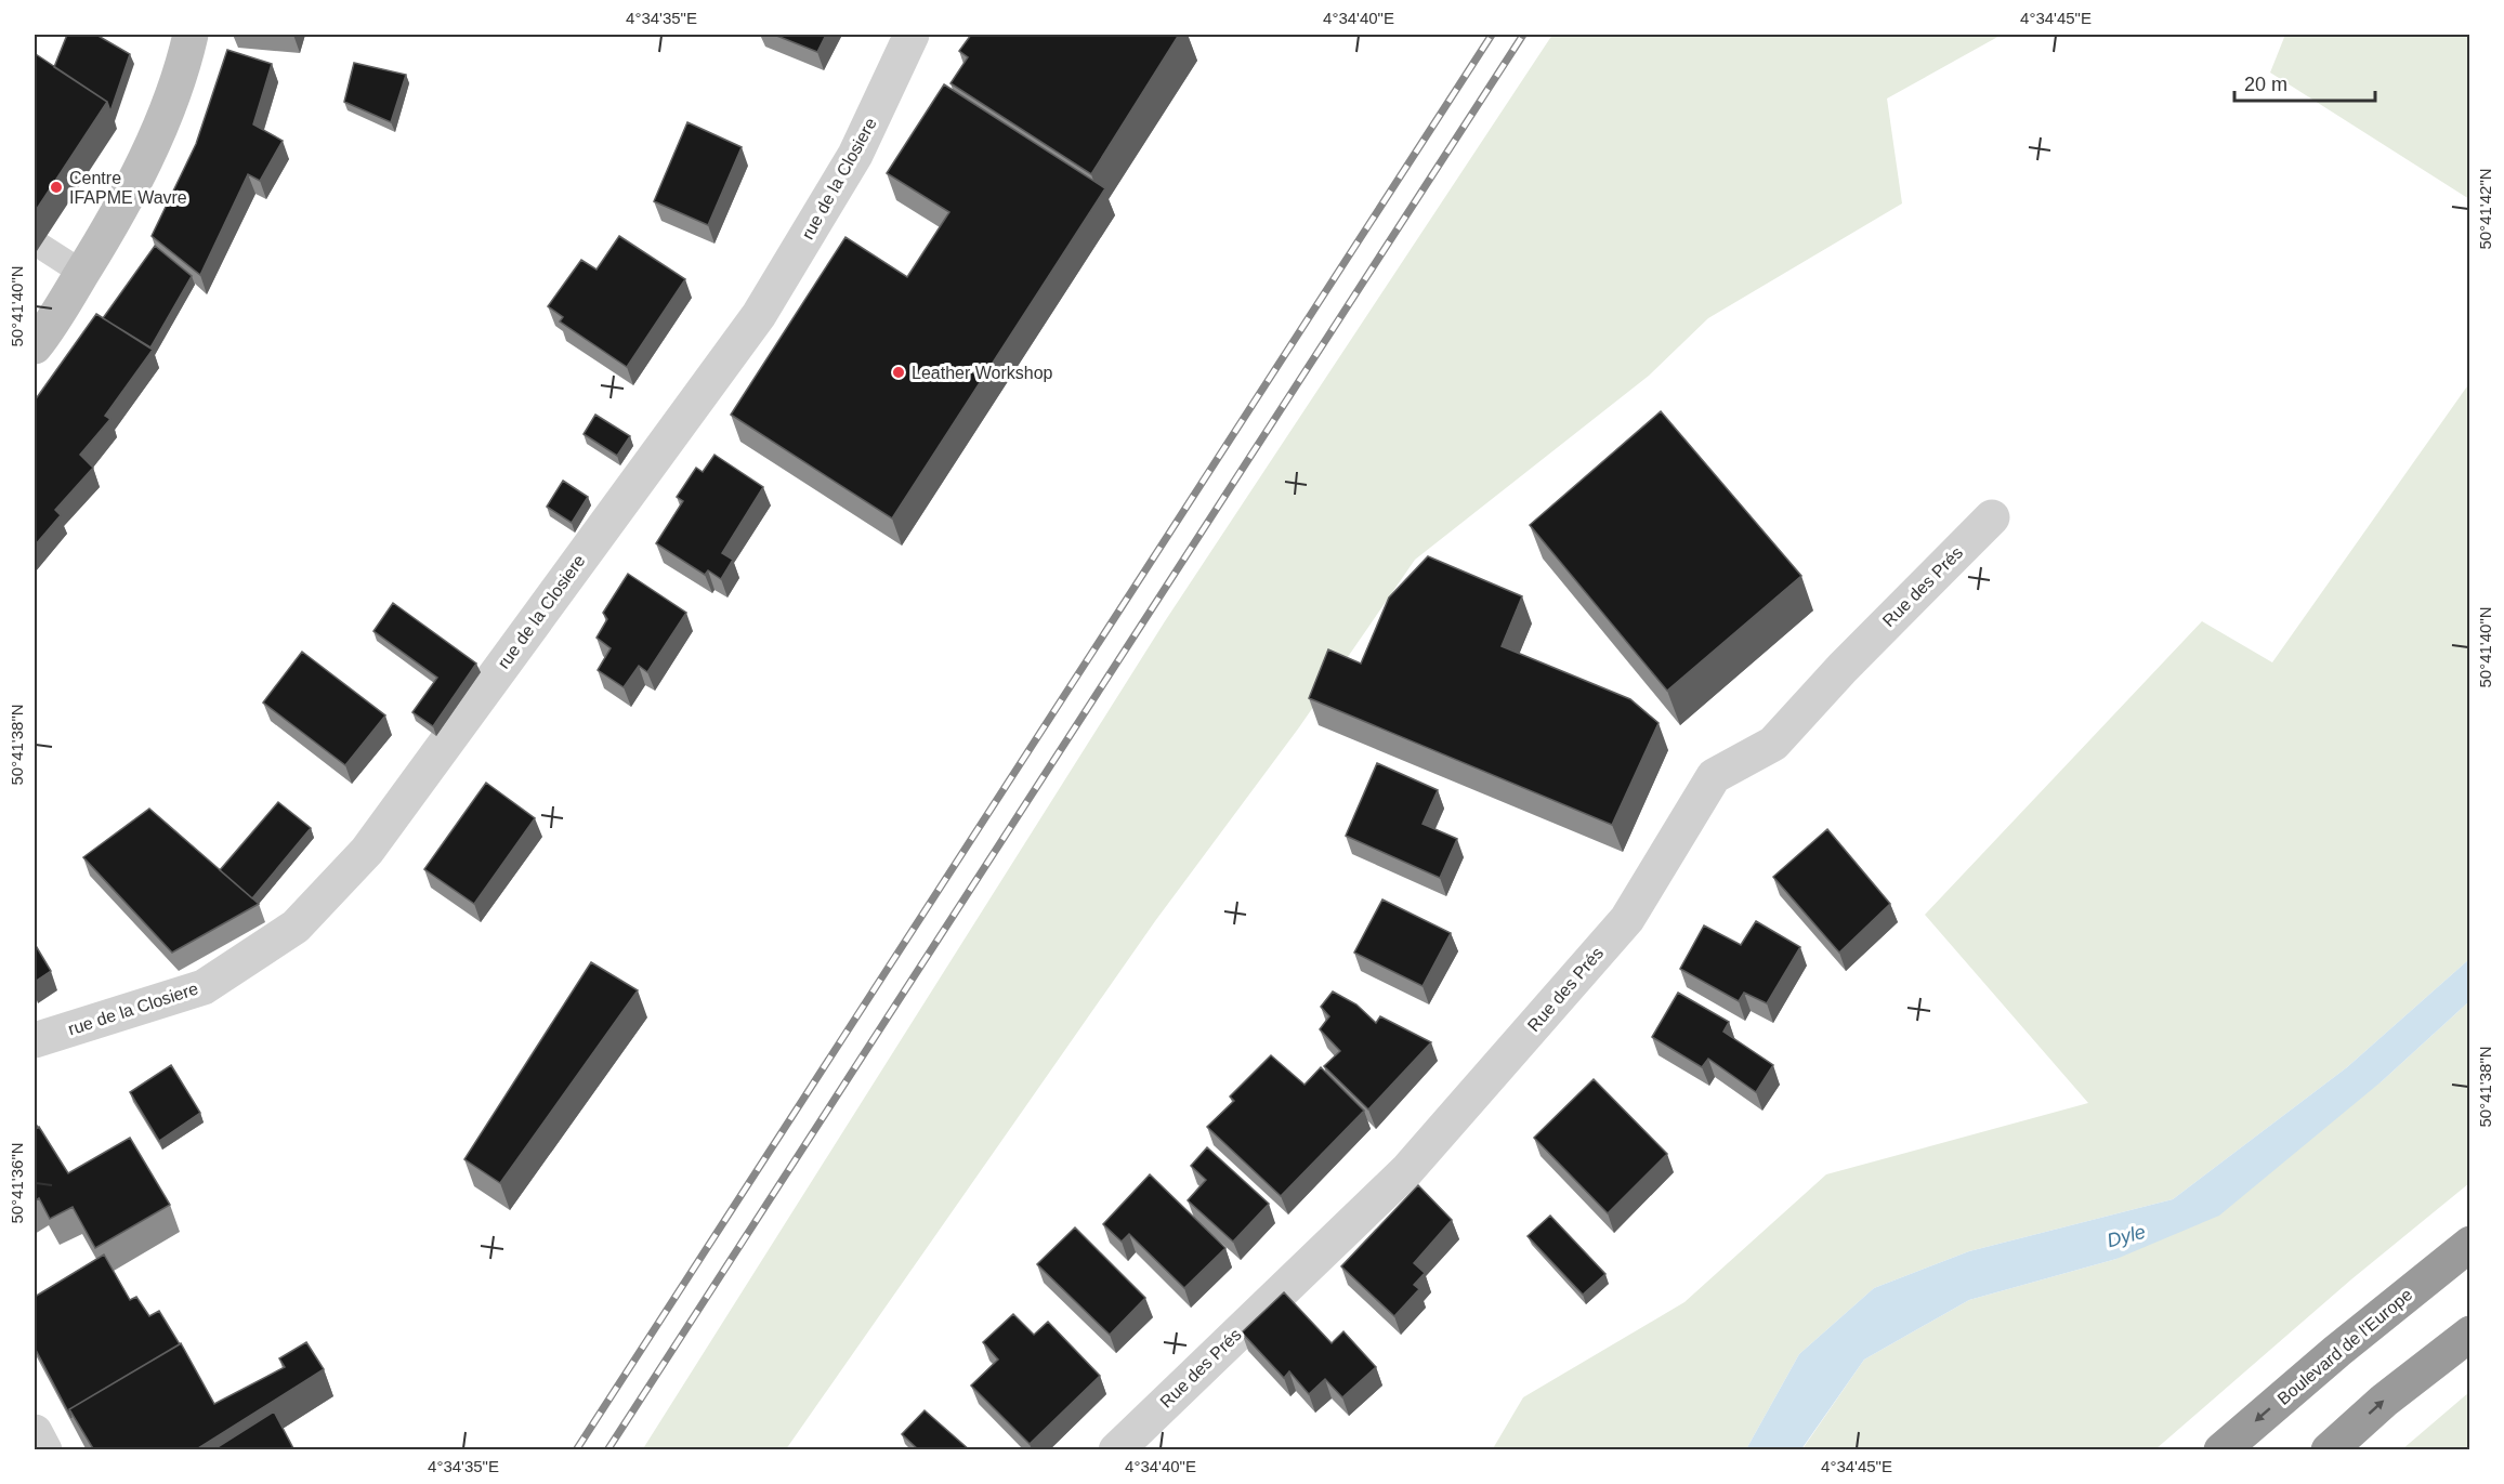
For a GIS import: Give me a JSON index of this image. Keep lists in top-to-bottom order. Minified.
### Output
{"streets":{"highway":["Boulevard de l'Europe"],"street":["rue de la Closiere","Rue des Prés"]},"water":["Dyle"],"places":["Centre IFAPME Wavre","Leather Workshop"],"scale_bar":"20 m","coordinates":["4°34'35\"E","4°34'40\"E","4°34'45\"E","50°41'42\"N","50°41'40\"N","50°41'38\"N","50°41'36\"N"]}
